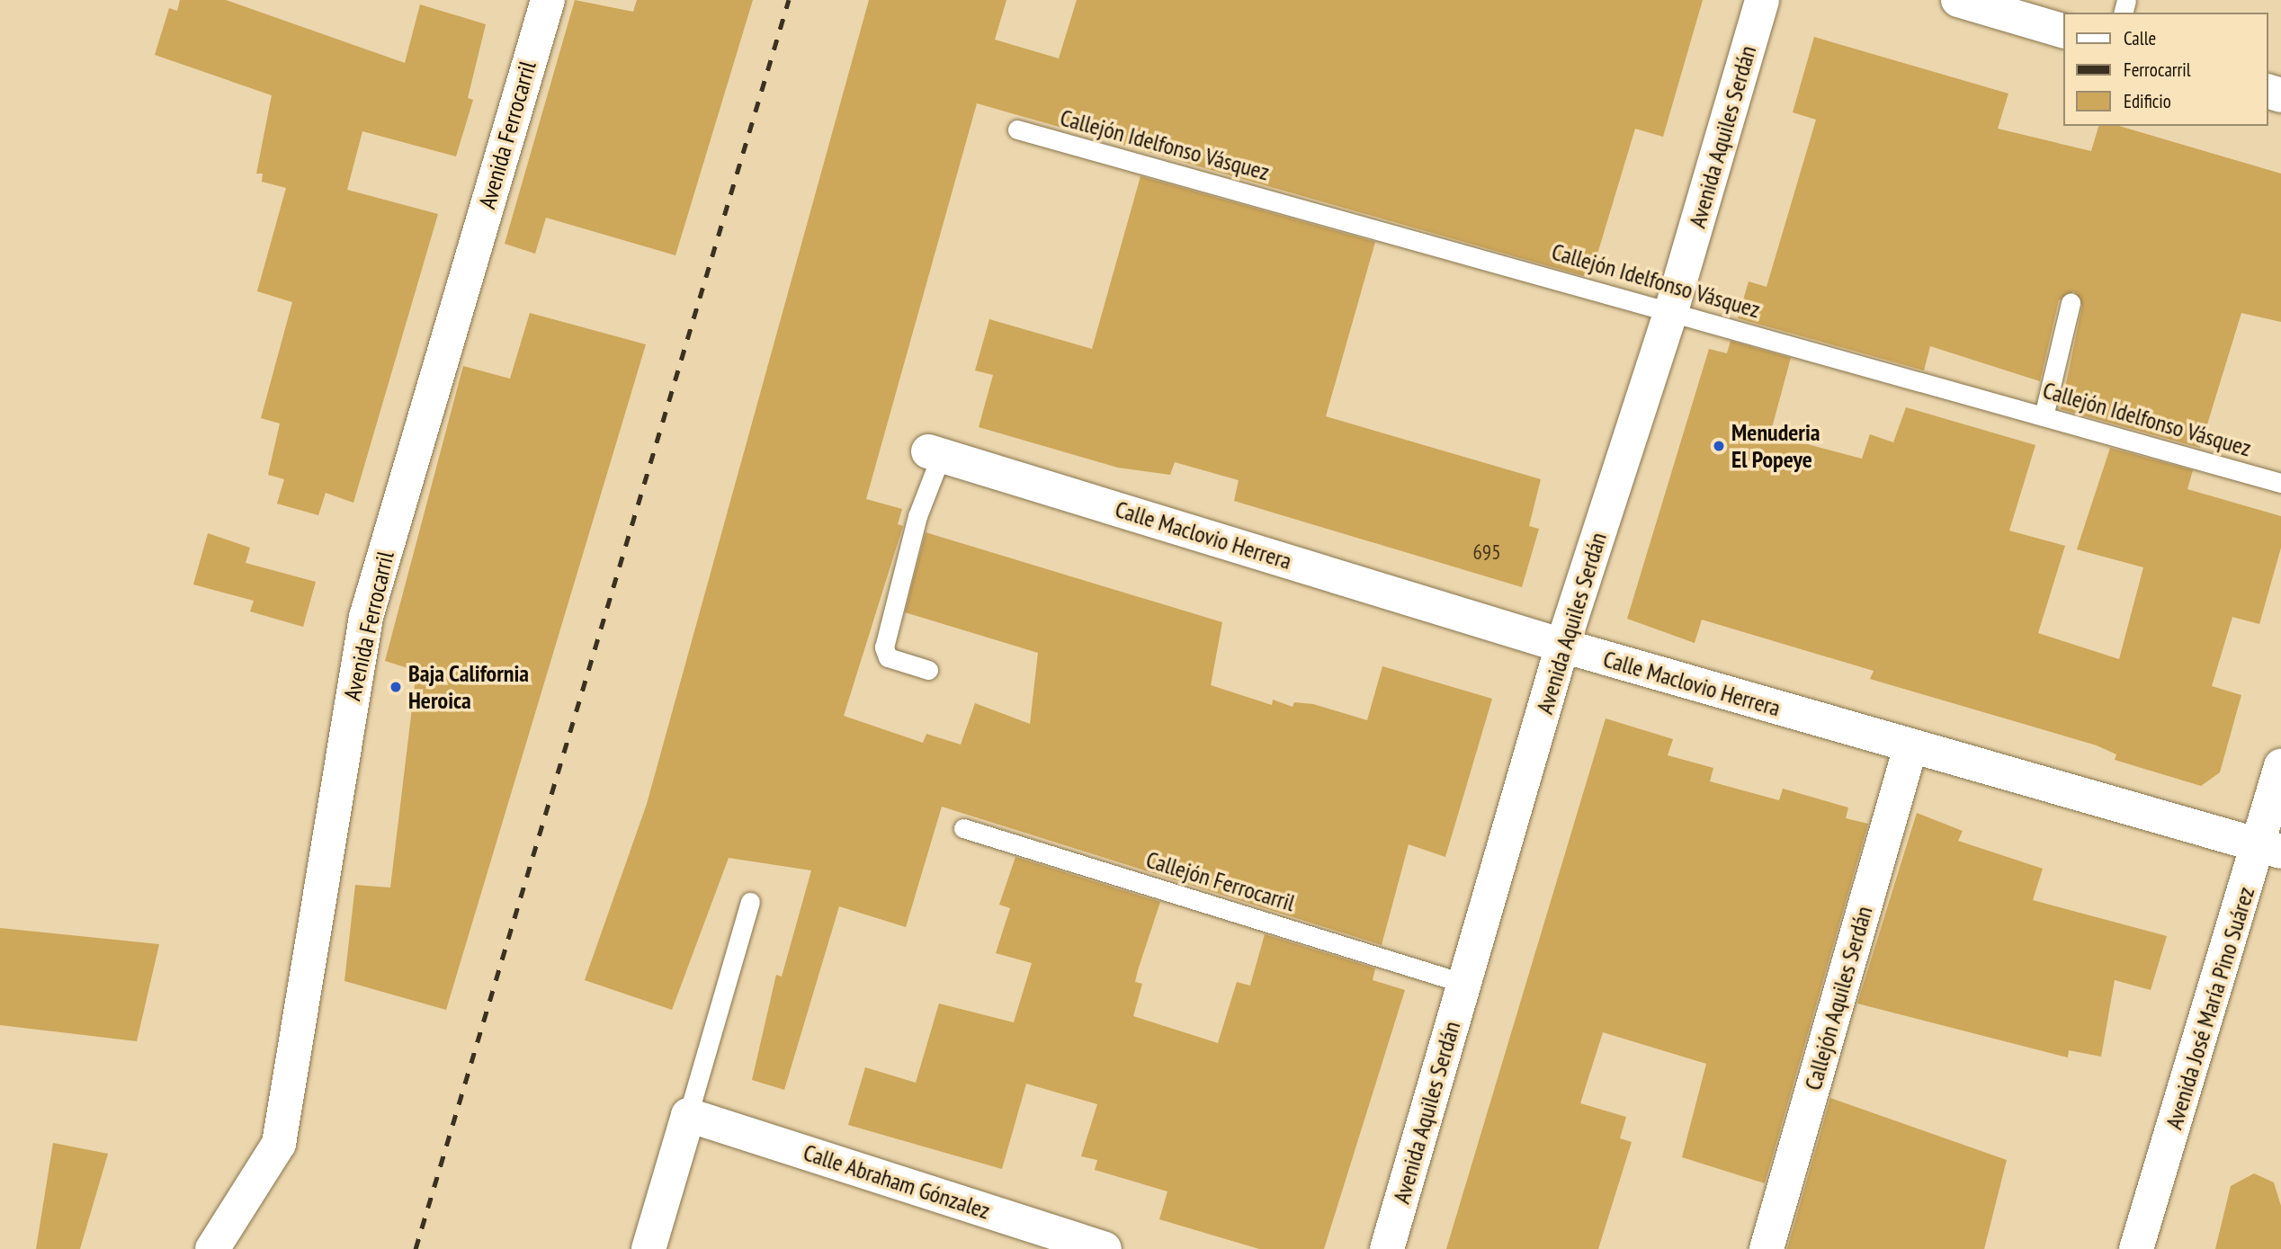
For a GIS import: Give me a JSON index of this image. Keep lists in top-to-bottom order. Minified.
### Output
{"streets":{"street":["Avenida Ferrocarril","Avenida Aquiles Serdán","Calle Maclovio Herrera","Callejón Aquiles Serdán","Avenida José María Pino Suárez","Calle Abraham Gónzalez"],"lane":["Callejón Idelfonso Vásquez","Callejón Ferrocarril"]},"crossings":[["Avenida Aquiles Serdán","Callejón Idelfonso Vásquez"],["Avenida Aquiles Serdán","Calle Maclovio Herrera"],["Avenida Aquiles Serdán","Callejón Ferrocarril"],["Calle Maclovio Herrera","Callejón Aquiles Serdán"],["Calle Maclovio Herrera","Avenida José María Pino Suárez"]],"places":["Menuderia El Popeye","Baja California Heroica"],"house_numbers":["695"],"legend":["Calle","Ferrocarril","Edificio"]}
